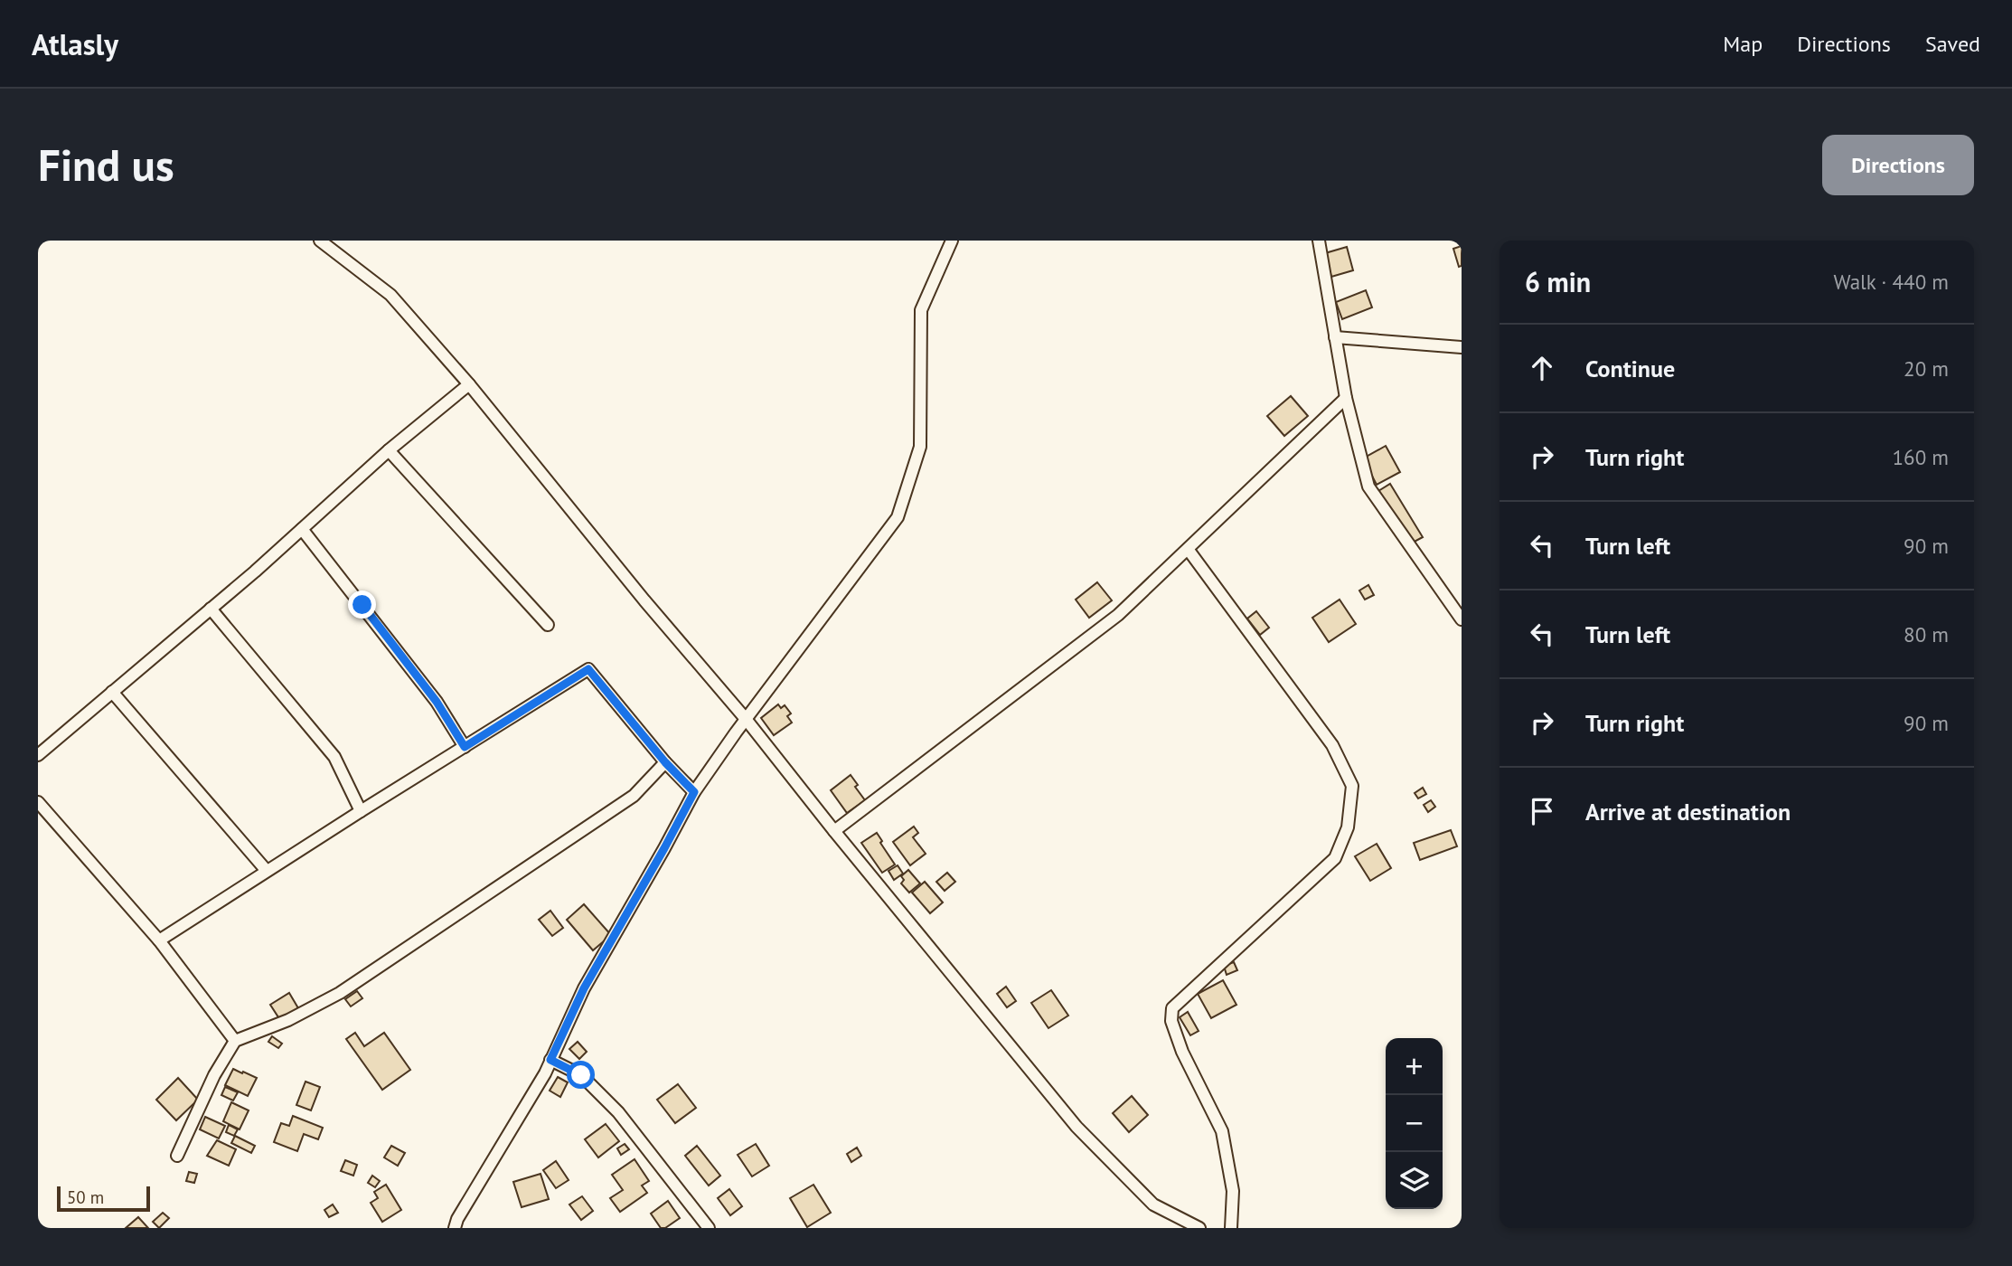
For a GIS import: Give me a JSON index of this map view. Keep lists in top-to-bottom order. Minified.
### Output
{"scale_bar":"50 m","page":{"header":"Atlasly","nav":["Map","Directions","Saved"],"buttons":"Directions","title":"Find us","heading":["6 min","Walk · 440 m"],"list":[["Continue","20 m"],["Turn right","160 m"],["Turn left","90 m"],["Turn left","80 m"],["Turn right","90 m"],"Arrive at destination"],"map_buttons":["+","−"],"scale":"50 m"}}
